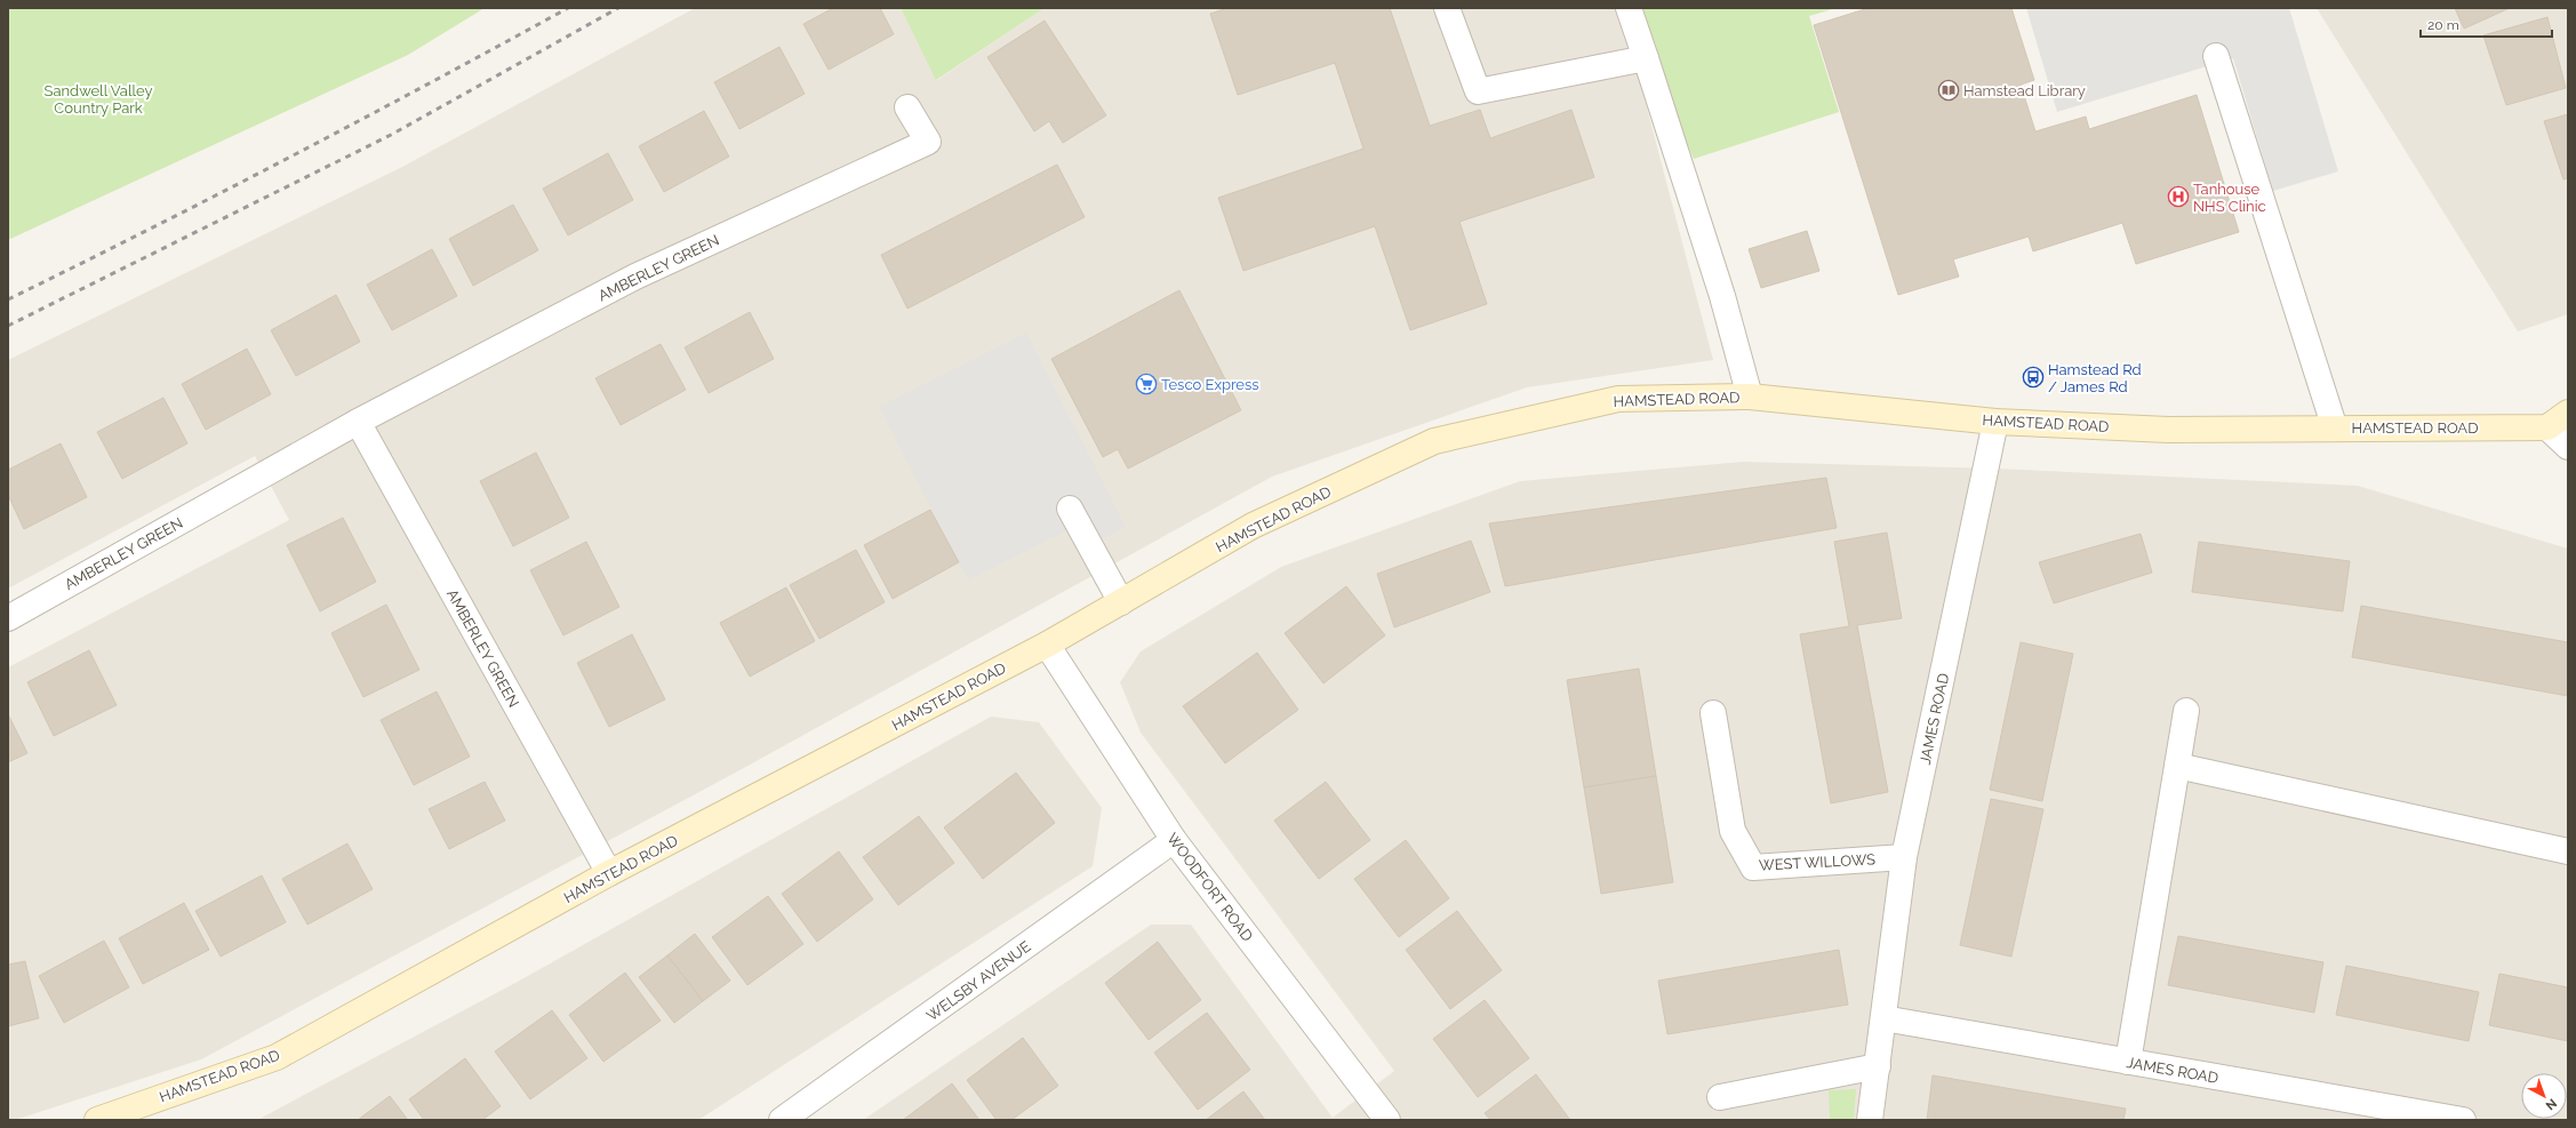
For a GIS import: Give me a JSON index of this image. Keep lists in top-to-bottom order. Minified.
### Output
{"streets":{"main road":["HAMSTEAD ROAD"],"street":["AMBERLEY GREEN","JAMES ROAD","WEST WILLOWS","WOODFORT ROAD","WELSBY AVENUE"]},"crossings":[["AMBERLEY GREEN","HAMSTEAD ROAD"],["HAMSTEAD ROAD","JAMES ROAD"],["HAMSTEAD ROAD","WOODFORT ROAD"],["JAMES ROAD","WEST WILLOWS"],["WOODFORT ROAD","WELSBY AVENUE"]],"parks":["Sandwell Valley Country Park"],"places":{"library":["Hamstead Library"],"hospital":["Tanhouse NHS Clinic"],"bus stop":["Hamstead Rd / James Rd"],"supermarket":["Tesco Express"]},"scale_bar":"20 m","north":"bottom right"}
